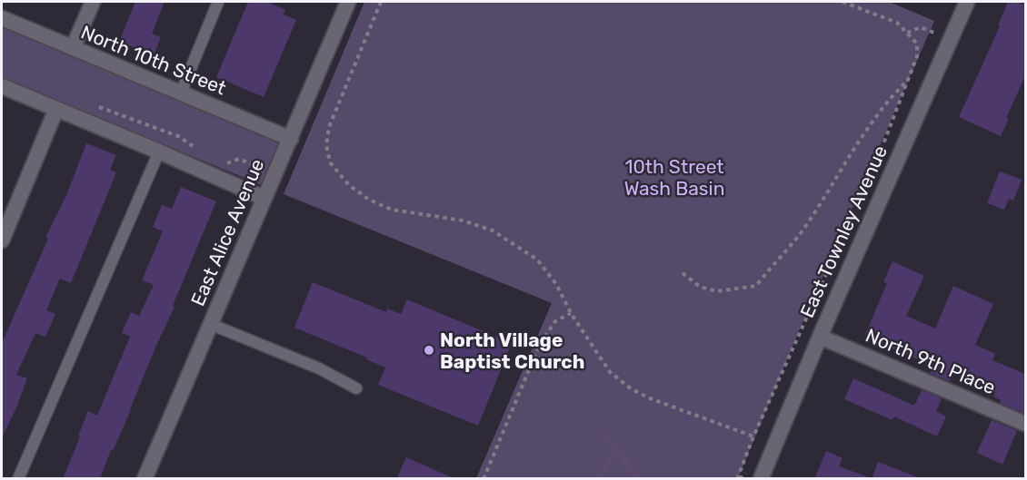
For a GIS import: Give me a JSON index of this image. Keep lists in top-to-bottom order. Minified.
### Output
{"streets":{"street":["North 10th Street","East Townley Avenue","East Alice Avenue","North 9th Place"]},"crossings":[["North 10th Street","East Alice Avenue"],["East Townley Avenue","North 9th Place"]],"parks":["10th Street Wash Basin"],"places":["North Village Baptist Church"]}
